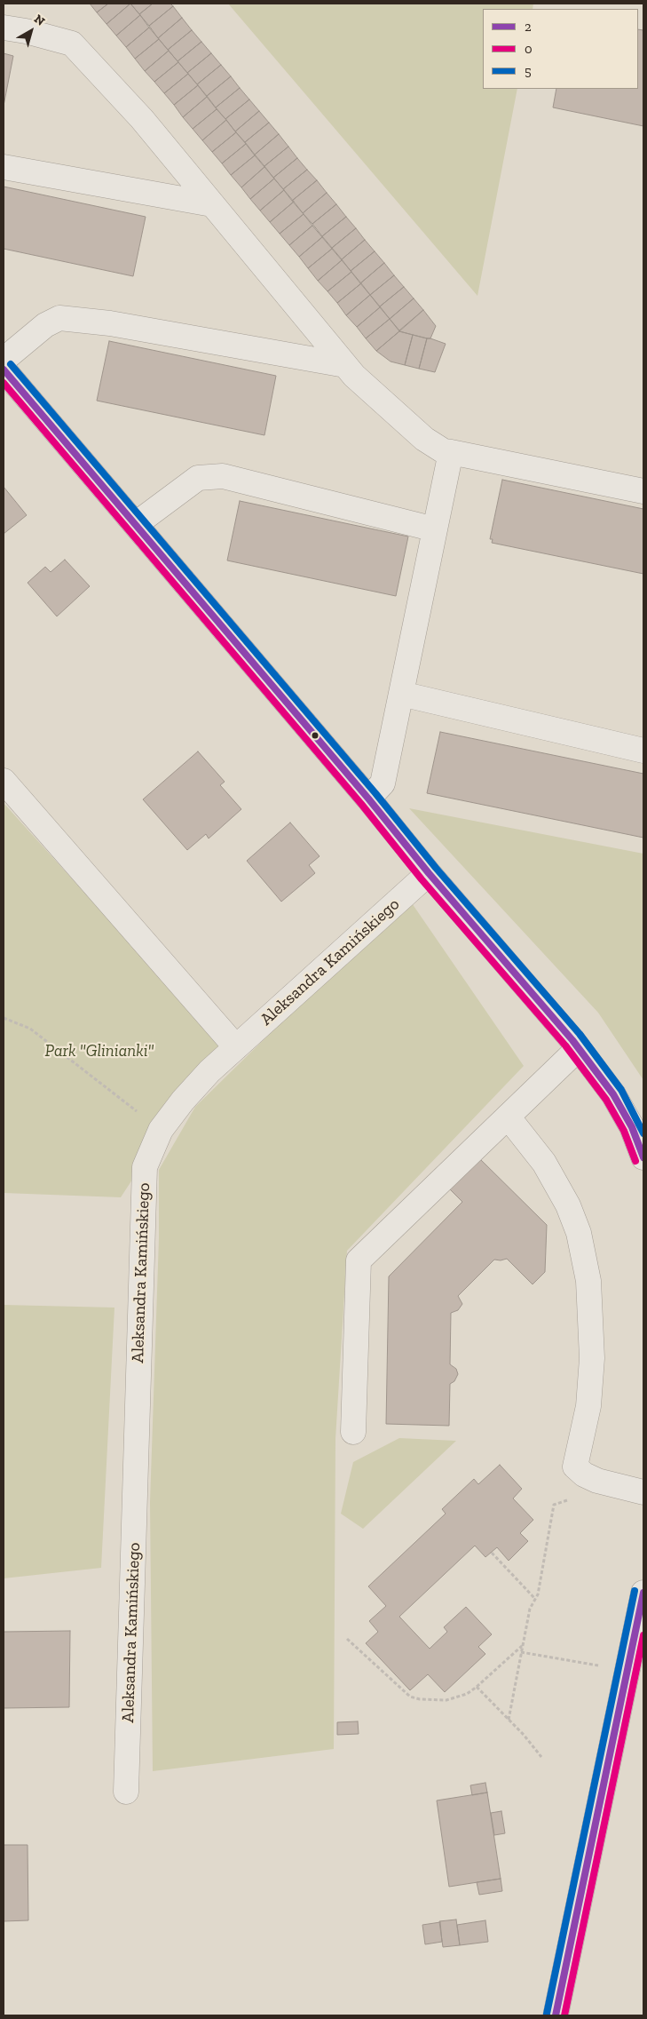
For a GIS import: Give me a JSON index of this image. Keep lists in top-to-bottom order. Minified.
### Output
{"streets":{"street":["Aleksandra Kamińskiego"]},"parks":["Park \"Glinianki\""],"lines":["transit line 5","transit line 2","transit line 0"],"legend":["2","0","5"],"north":"top right"}
